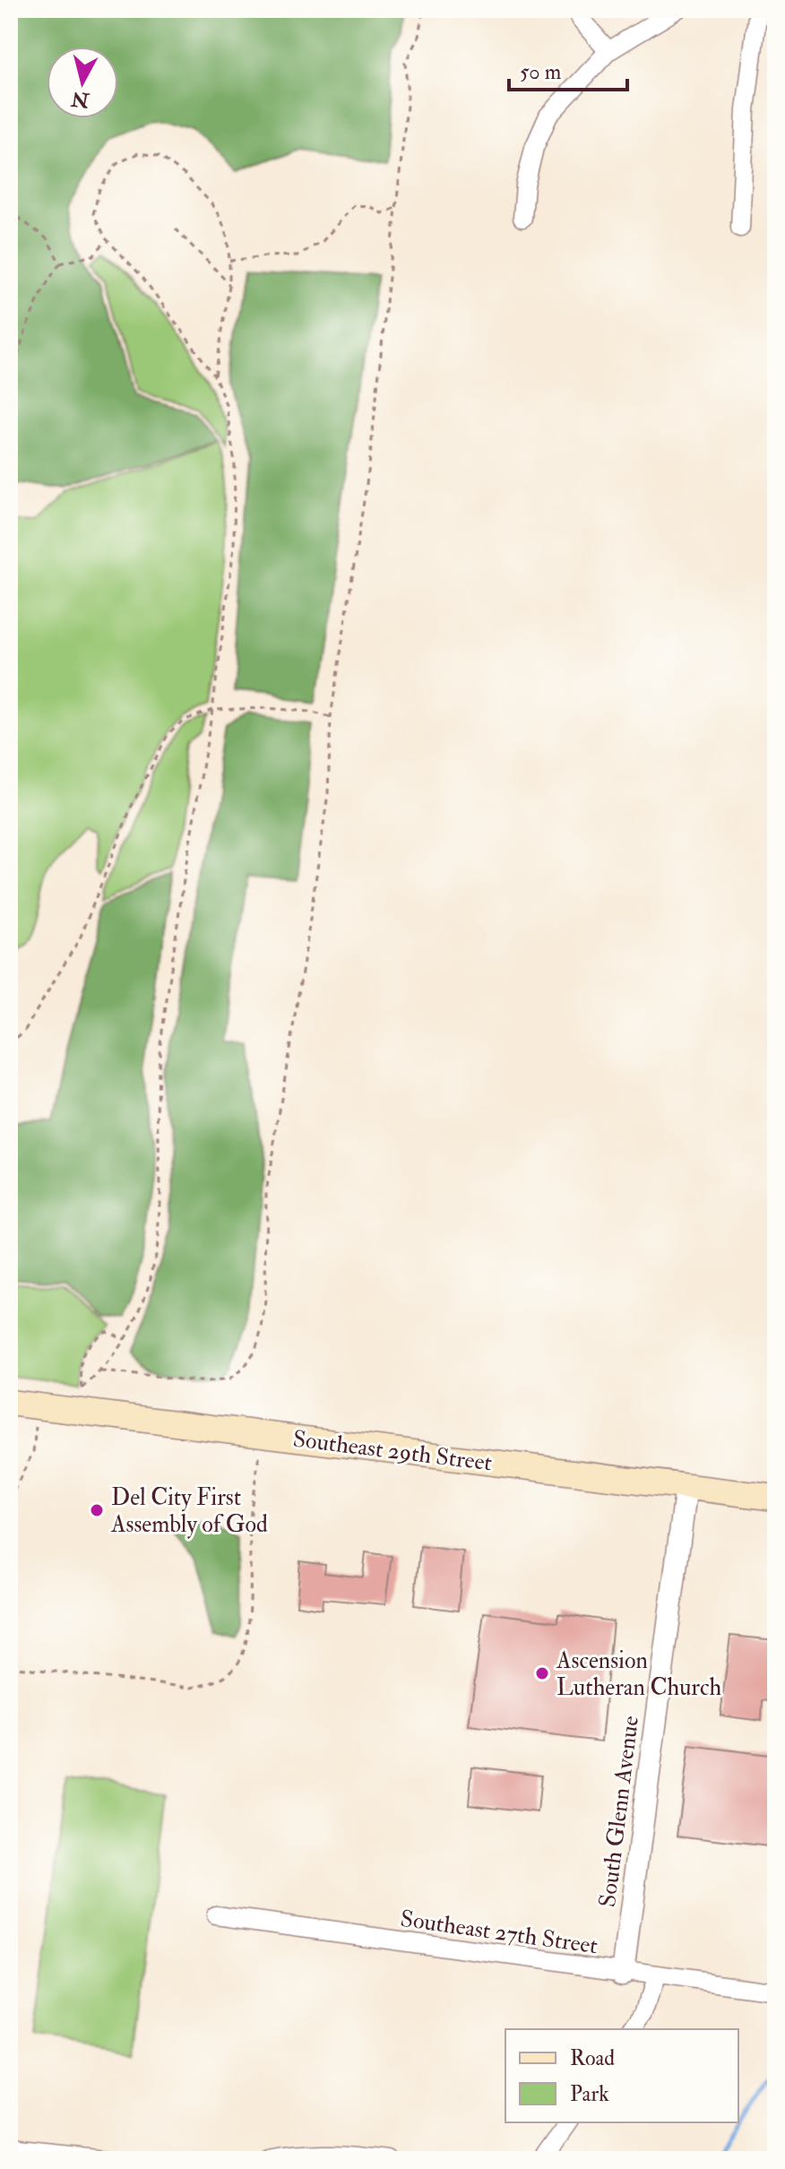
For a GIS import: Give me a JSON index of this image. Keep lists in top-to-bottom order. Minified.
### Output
{"streets":{"main road":["Southeast 29th Street"],"street":["South Glenn Avenue","Southeast 27th Street"]},"crossings":[["Southeast 29th Street","South Glenn Avenue"],["South Glenn Avenue","Southeast 27th Street"]],"places":["Del City First Assembly of God","Ascension Lutheran Church"],"legend":["Road","Park"],"scale_bar":"50 m","north":"bottom"}
